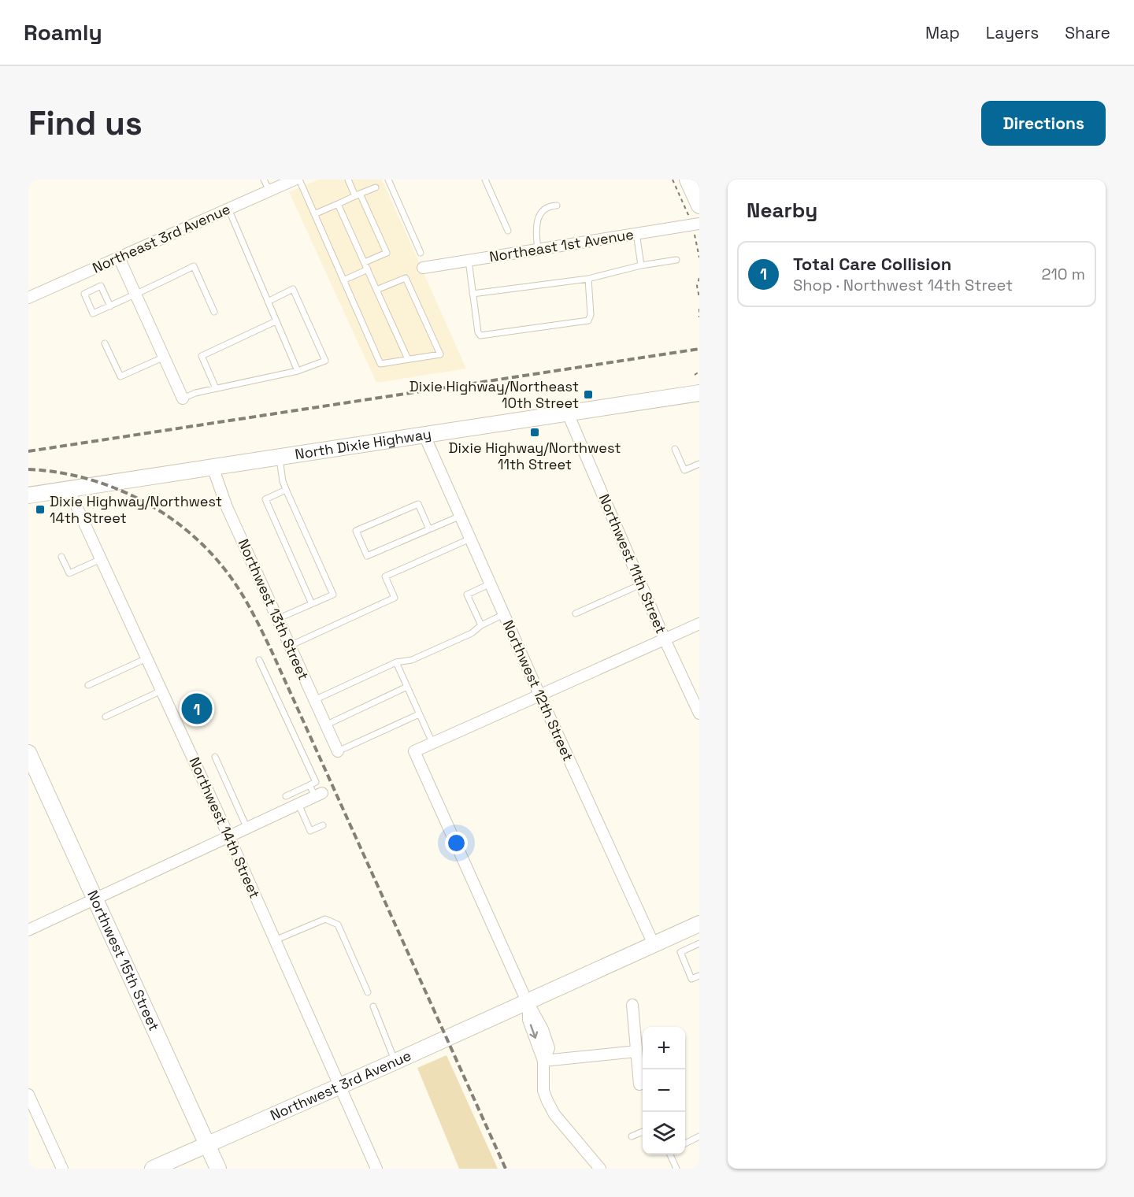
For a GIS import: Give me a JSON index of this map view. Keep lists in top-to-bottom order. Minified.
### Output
{"streets":{"street":["Northeast 3rd Avenue","Northeast 1st Avenue","North Dixie Highway","Northwest 11th Street","Northwest 13th Street","Northwest 12th Street","Northwest 14th Street","Northwest 15th Street","Northwest 3rd Avenue"]},"crossings":[["North Dixie Highway","Northwest 11th Street"],["North Dixie Highway","Northwest 13th Street"],["North Dixie Highway","Northwest 12th Street"],["North Dixie Highway","Northwest 14th Street"],["Northwest 12th Street","Northwest 3rd Avenue"],["Northwest 14th Street","Northwest 3rd Avenue"],["Northwest 15th Street","Northwest 3rd Avenue"]],"places":{"transit":["Dixie Highway/Northeast 10th Street","Dixie Highway/Northwest 11th Street","Dixie Highway/Northwest 14th Street"]},"page":{"header":"Roamly","nav":["Map","Layers","Share"],"buttons":"Directions","title":"Find us","heading":"Nearby","list":[{"mark":"1","name":"Total Care Collision","note":"Shop · Northwest 14th Street","value":"210 m"}],"pins":"1","map_buttons":["+","−"]}}
